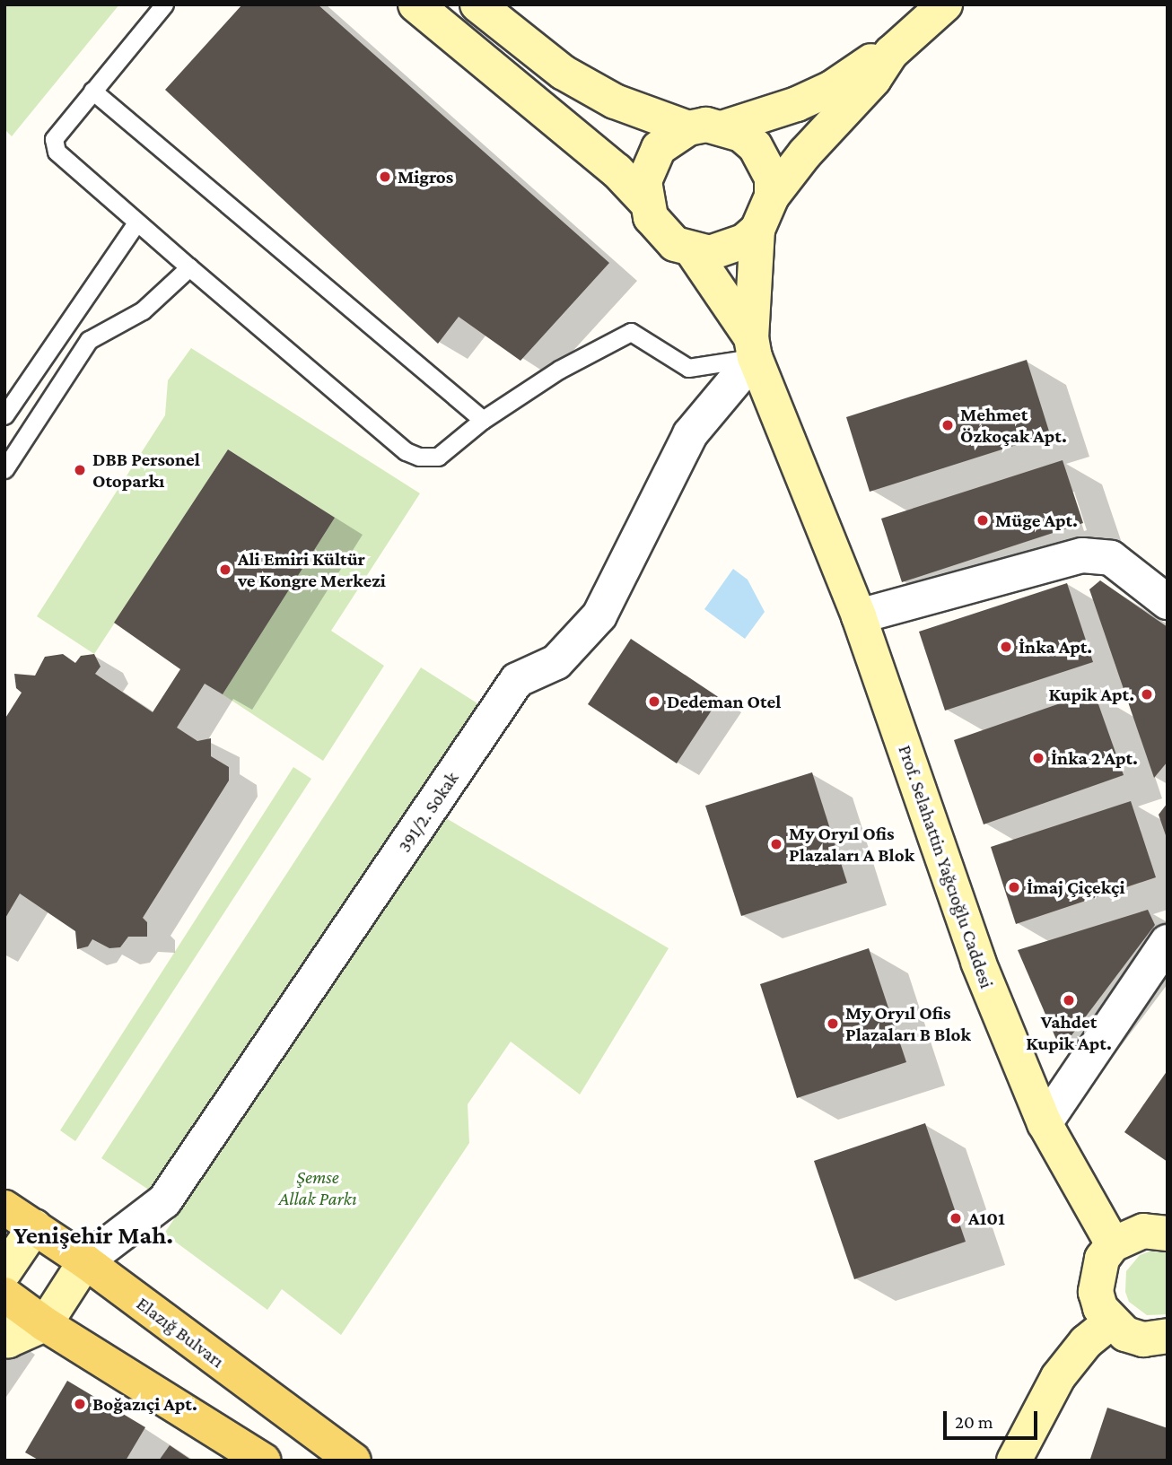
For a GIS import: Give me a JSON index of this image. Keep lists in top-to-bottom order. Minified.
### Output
{"streets":{"main road":["Elazığ Bulvarı"],"street":["391/2. Sokak","Prof. Selahattin Yağcıoğlu Caddesi"]},"crossings":[["391/2. Sokak","Prof. Selahattin Yağcıoğlu Caddesi"],["391/2. Sokak","Elazığ Bulvarı"]],"districts":["Yenişehir Mah."],"parks":["Şemse Allak Parkı"],"places":["Migros","Mehmet Özkoçak Apt.","DBB Personel Otoparkı","Müge Apt.","Ali Emiri Kültür ve Kongre Merkezi","İnka Apt.","Kupik Apt.","Dedeman Otel","İnka 2 Apt.","My Oryıl Ofis Plazaları A Blok","İmaj Çiçekçi","Vahdet Kupik Apt.","My Oryıl Ofis Plazaları B Blok","A101","Boğazıçi Apt."],"scale_bar":"20 m"}
